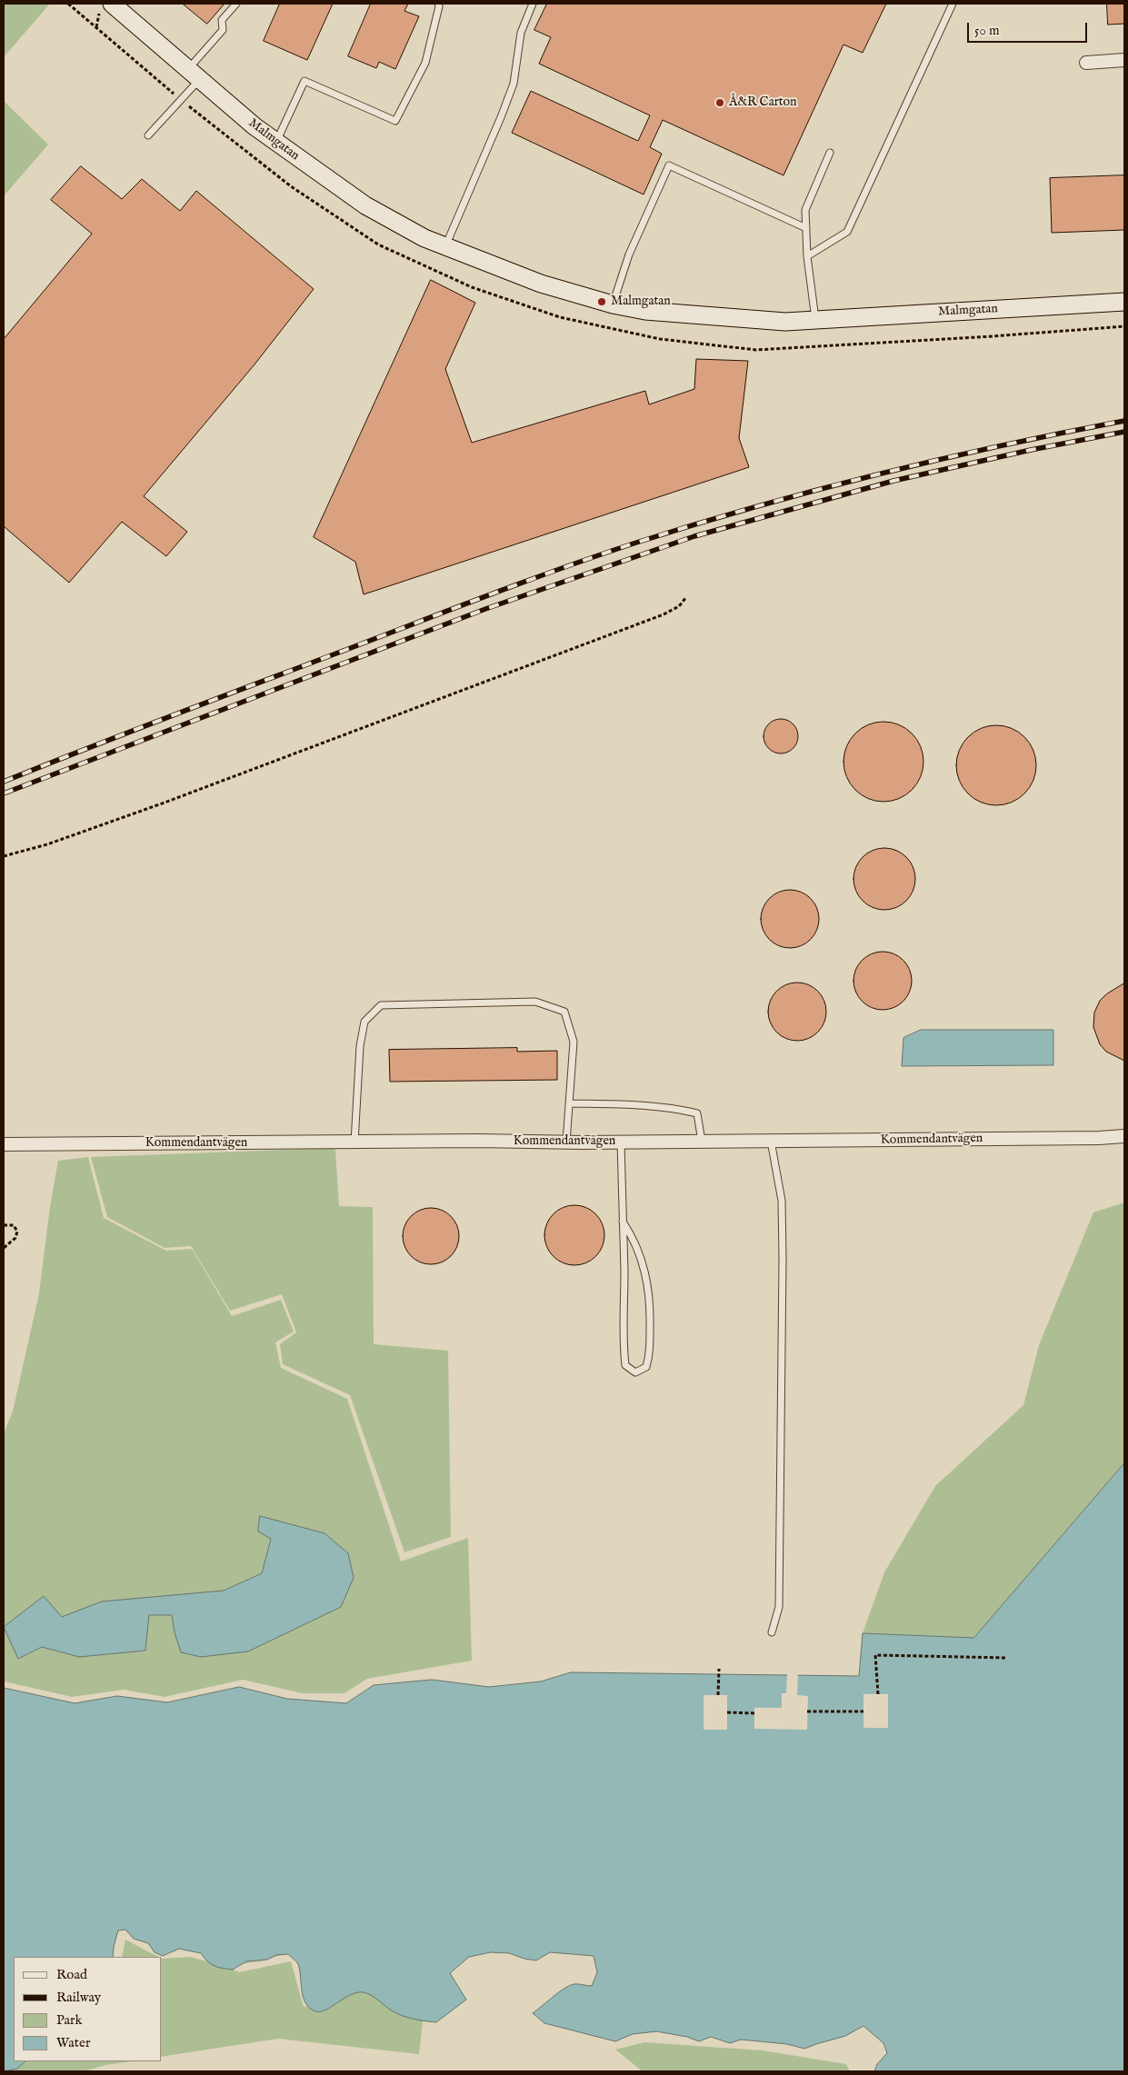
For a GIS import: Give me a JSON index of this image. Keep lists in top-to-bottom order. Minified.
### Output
{"streets":{"street":["Malmgatan","Kommendantvägen"]},"places":["Å&R Carton","Malmgatan"],"legend":["Road","Railway","Park","Water"],"scale_bar":"50 m"}
